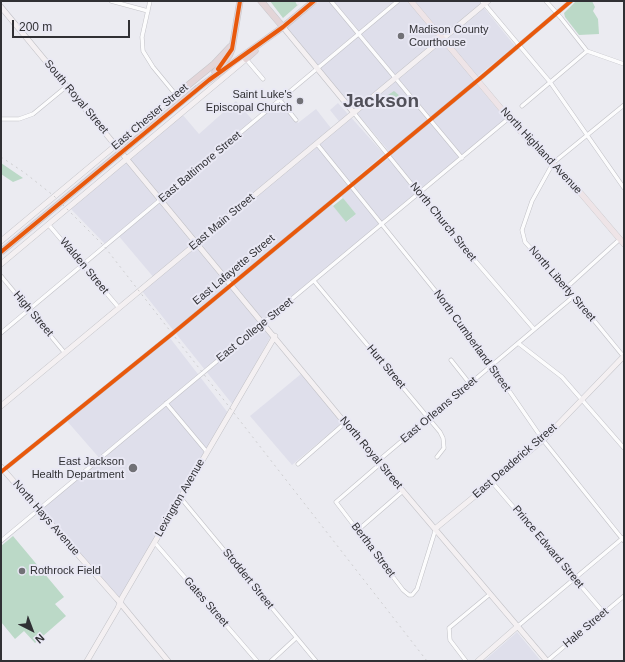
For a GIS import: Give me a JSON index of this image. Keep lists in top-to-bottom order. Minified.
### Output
{"streets":{"highway":["East Chester Street"],"main road":["North Highland Avenue"],"street":["South Royal Street","East Baltimore Street","East Main Street","North Church Street","Walden Street","East Lafayette Street","North Liberty Street","High Street","East College Street","North Cumberland Street","Hurt Street","East Orleans Street","North Royal Street","East Deaderick Street","Lexington Avenue","North Hays Avenue","Prince Edward Street","Bertha Street","Stoddert Street","Gates Street","Hale Street"]},"crossings":[["South Royal Street","East Baltimore Street"],["South Royal Street","East Main Street"],["South Royal Street","North Royal Street"],["North Highland Avenue","East Main Street"],["North Highland Avenue","East Lafayette Street"],["North Highland Avenue","North Liberty Street"],["North Highland Avenue","East College Street"],["East Baltimore Street","Walden Street"],["East Baltimore Street","High Street"],["East Main Street","North Church Street"],["East Main Street","Walden Street"],["East Main Street","High Street"],["East Main Street","North Cumberland Street"],["East Main Street","North Royal Street"],["North Church Street","East Lafayette Street"],["North Church Street","East College Street"],["North Church Street","East Orleans Street"],["East Lafayette Street","North Cumberland Street"],["East Lafayette Street","North Royal Street"],["East Lafayette Street","North Hays Avenue"],["North Liberty Street","East Orleans Street"],["North Liberty Street","East Deaderick Street"],["East College Street","North Cumberland Street"],["East College Street","Hurt Street"],["East College Street","North Royal Street"],["East College Street","North Hays Avenue"],["North Cumberland Street","East Orleans Street"],["North Cumberland Street","East Deaderick Street"],["Hurt Street","East Orleans Street"],["East Orleans Street","North Royal Street"],["East Orleans Street","Bertha Street"],["North Royal Street","East Deaderick Street"],["North Royal Street","Lexington Avenue"],["North Royal Street","Bertha Street"],["North Royal Street","Hale Street"],["East Deaderick Street","Prince Edward Street"],["East Deaderick Street","Bertha Street"],["Lexington Avenue","North Hays Avenue"],["Lexington Avenue","Stoddert Street"],["Lexington Avenue","Gates Street"],["Prince Edward Street","Hale Street"]],"districts":["Jackson"],"places":["Madison County Courthouse","Saint Luke's Episcopal Church","East Jackson Health Department","Rothrock Field"],"scale_bar":"200 m","north":"bottom right"}
